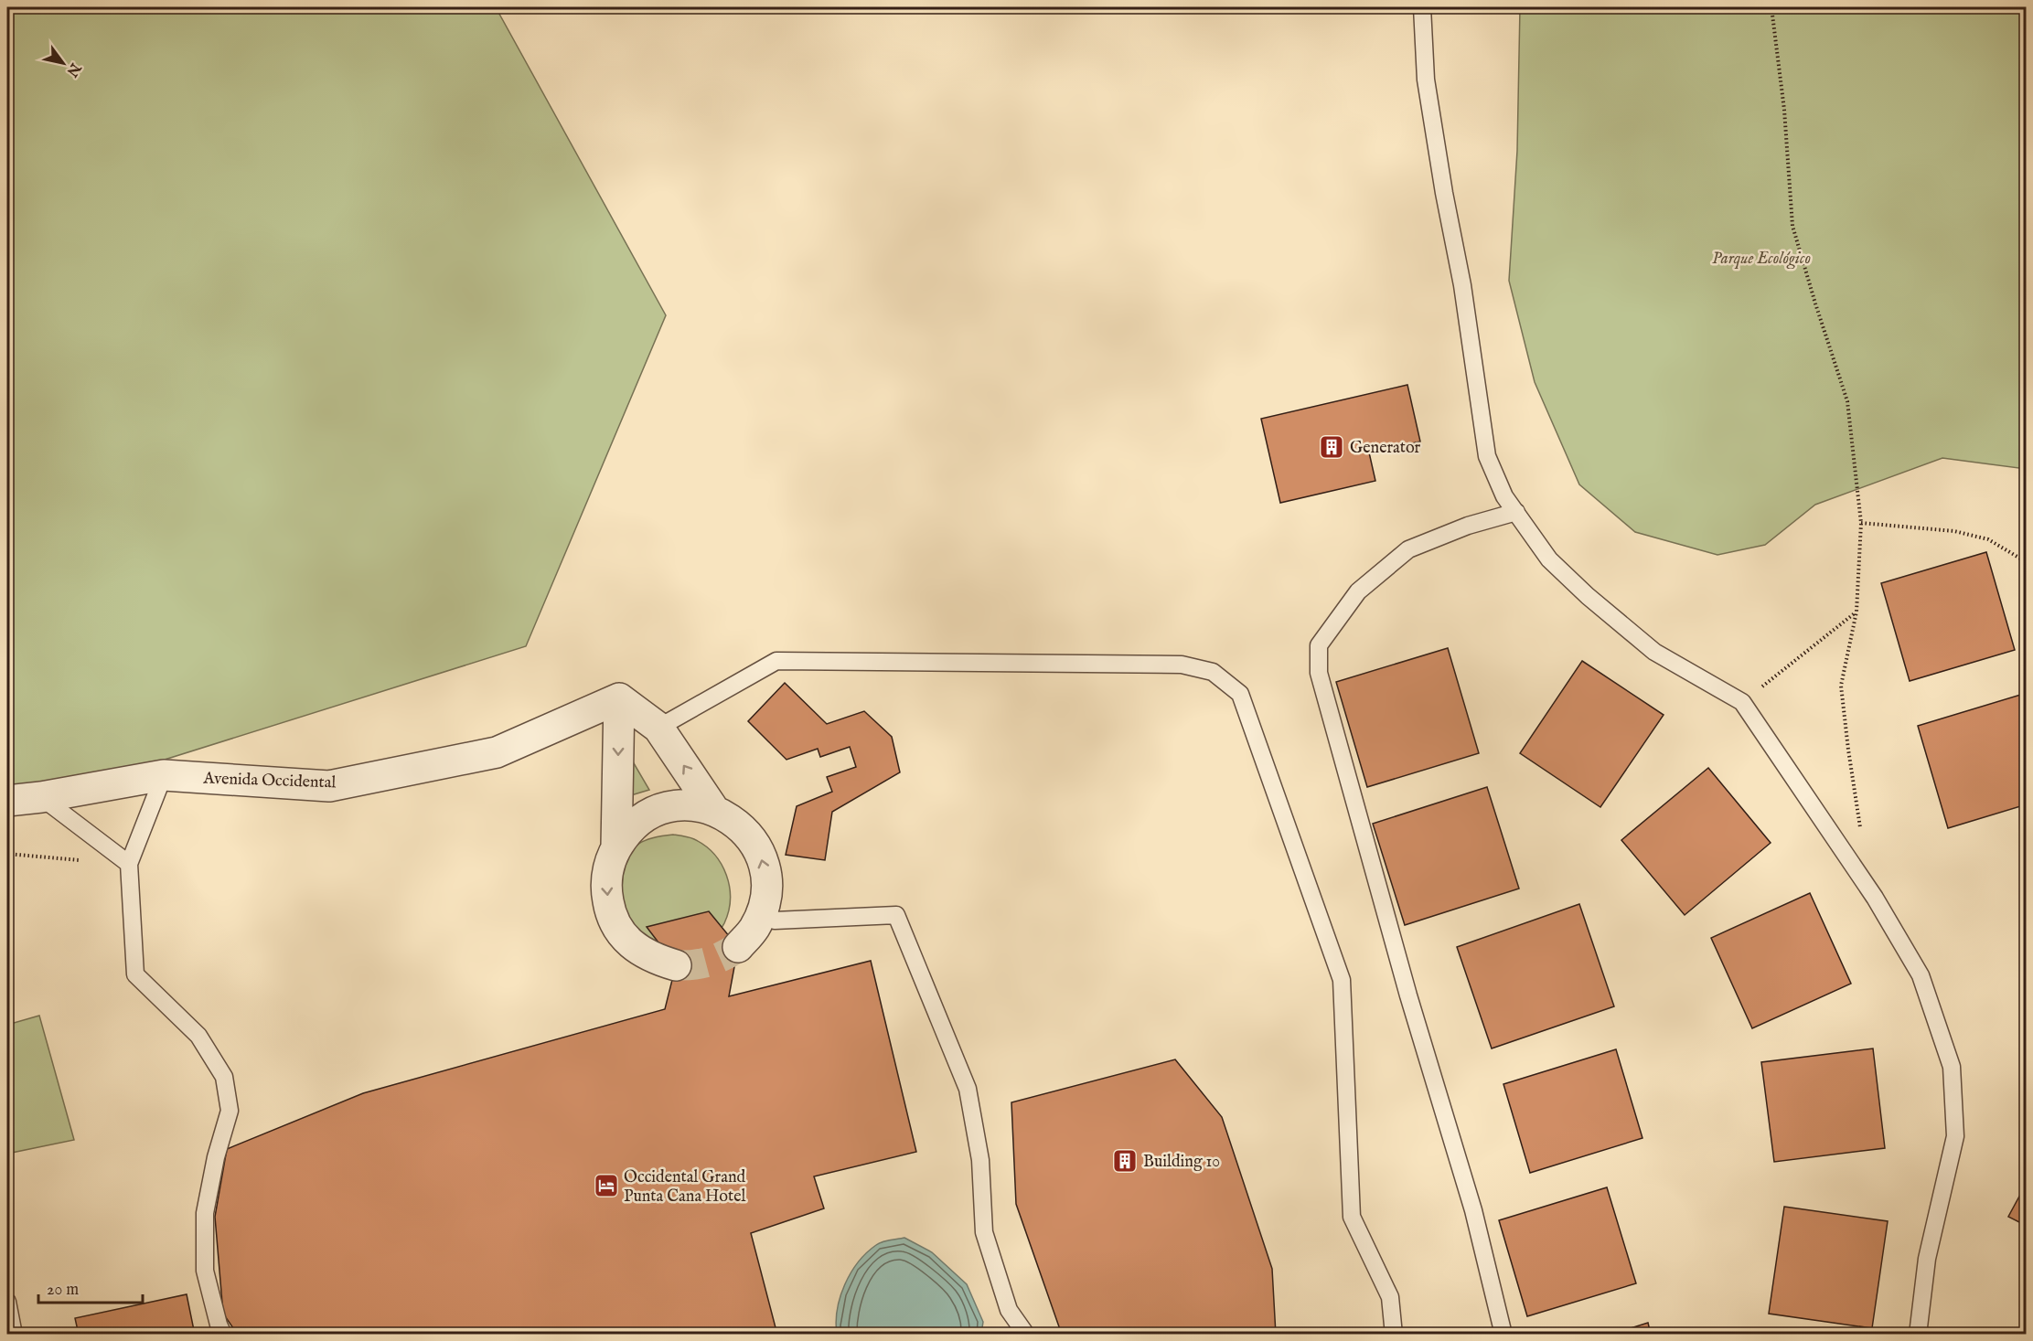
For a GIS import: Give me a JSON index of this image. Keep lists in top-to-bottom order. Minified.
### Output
{"streets":{"street":["Avenida Occidental"]},"parks":["Parque Ecológico"],"places":{"building":["Generator","Building 10"],"hotel":["Occidental Grand Punta Cana Hotel"]},"scale_bar":"20 m","north":"bottom right"}
